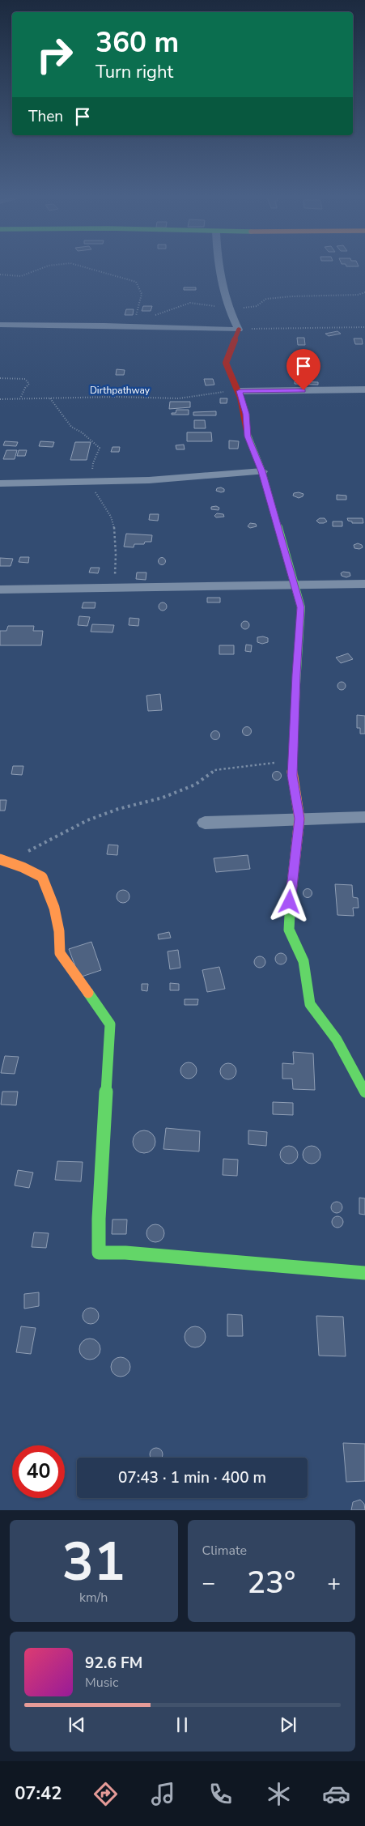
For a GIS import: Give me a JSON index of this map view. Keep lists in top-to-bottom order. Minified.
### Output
{"streets":{"path":["Dirthpathway"]},"page":{"turn":["360 m","Turn right"],"then":"Then","limit":"40","trip":"07:43 · 1 min · 400 m","tile":[["31","km/h"],"Climate"],"heat":["−","23°","+"],"song":["92.6 FM","Music"],"tabs":"07:42"}}
